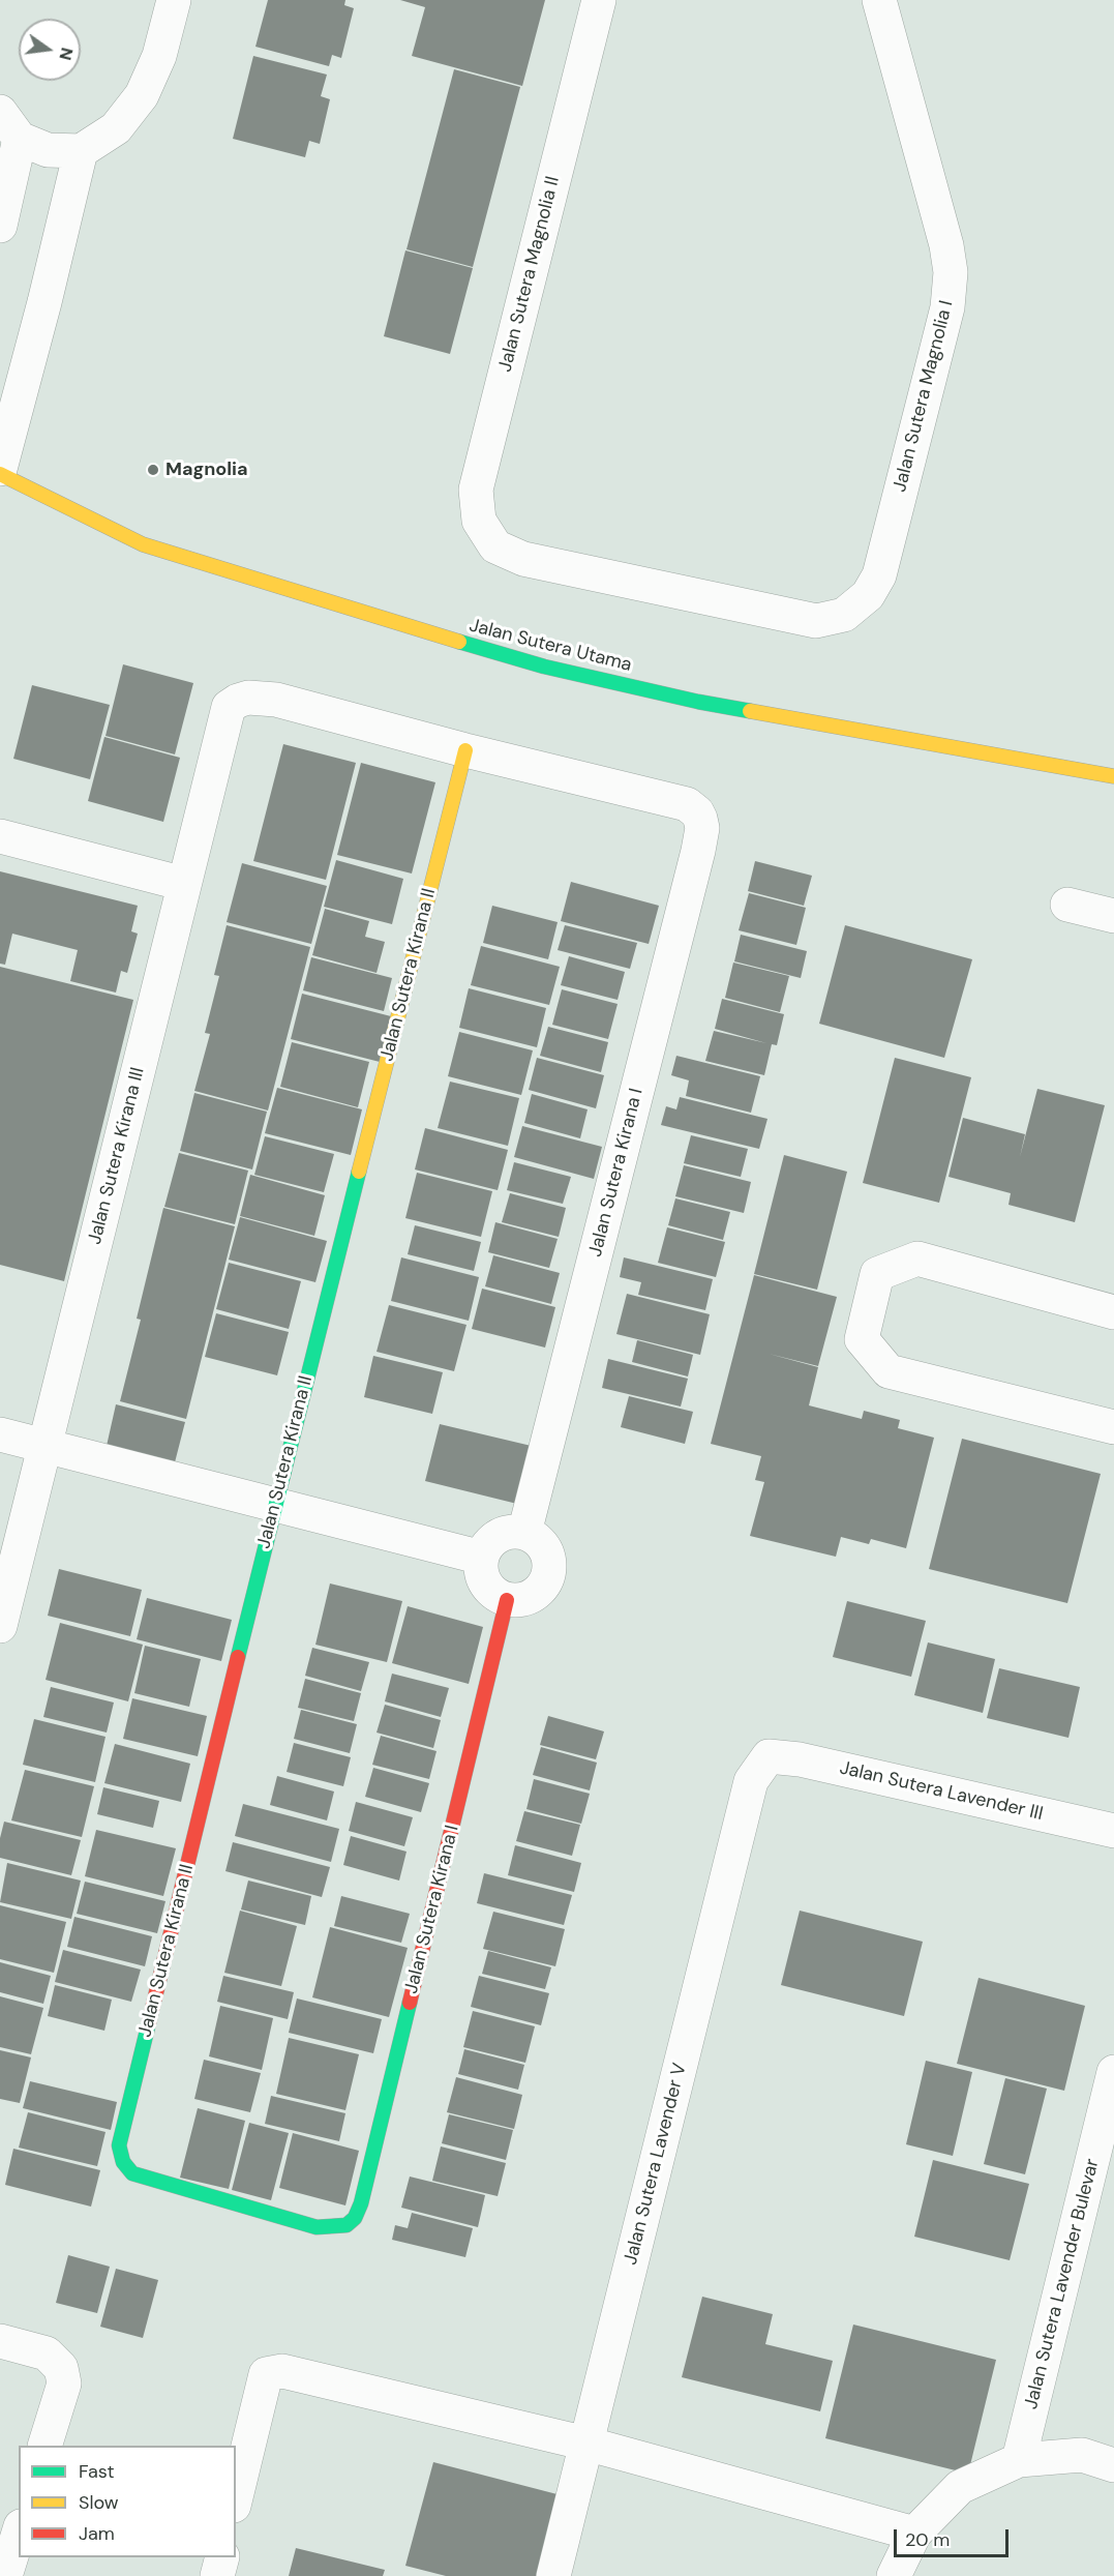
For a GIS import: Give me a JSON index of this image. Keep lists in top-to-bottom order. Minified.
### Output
{"streets":{"street":["Jalan Sutera Magnolia II","Jalan Sutera Magnolia I","Jalan Sutera Utama","Jalan Sutera Kirana II","Jalan Sutera Kirana III","Jalan Sutera Kirana I","Jalan Sutera Lavender III","Jalan Sutera Lavender V","Jalan Sutera Lavender Bulevar"]},"crossings":[["Jalan Sutera Magnolia II","Jalan Sutera Magnolia I"],["Jalan Sutera Kirana II","Jalan Sutera Kirana III"],["Jalan Sutera Kirana II","Jalan Sutera Kirana I"],["Jalan Sutera Kirana III","Jalan Sutera Kirana I"],["Jalan Sutera Lavender III","Jalan Sutera Lavender V"]],"places":["Magnolia"],"legend":["Fast","Slow","Jam"],"scale_bar":"20 m","north":"right"}
